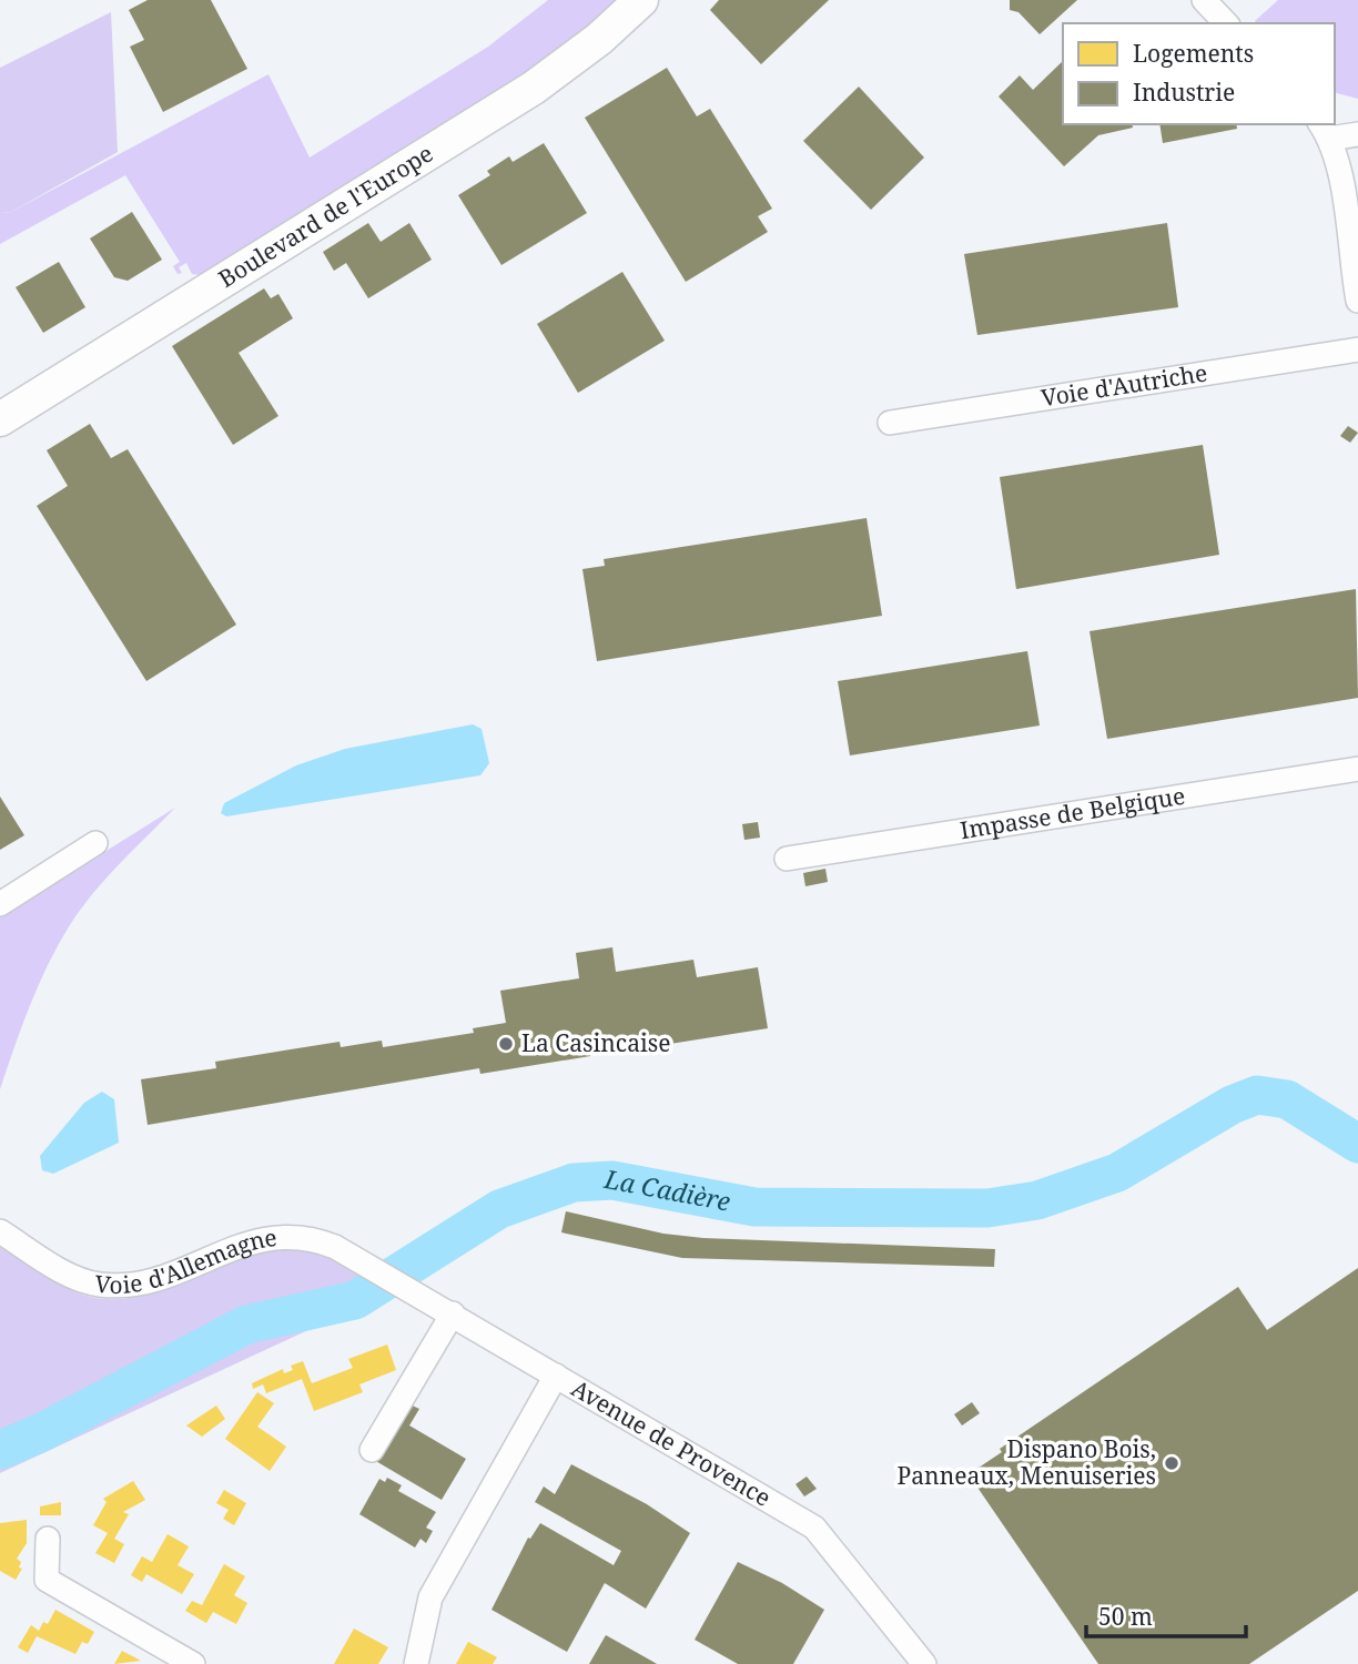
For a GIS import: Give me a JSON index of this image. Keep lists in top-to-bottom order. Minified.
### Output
{"streets":{"street":["Boulevard de l'Europe","Voie d'Autriche","Impasse de Belgique","Voie d'Allemagne","Avenue de Provence"]},"crossings":[["Voie d'Allemagne","Avenue de Provence"]],"water":["La Cadière"],"places":["La Casincaise","Dispano Bois, Panneaux, Menuiseries"],"legend":["Logements","Industrie"],"scale_bar":"50 m"}
